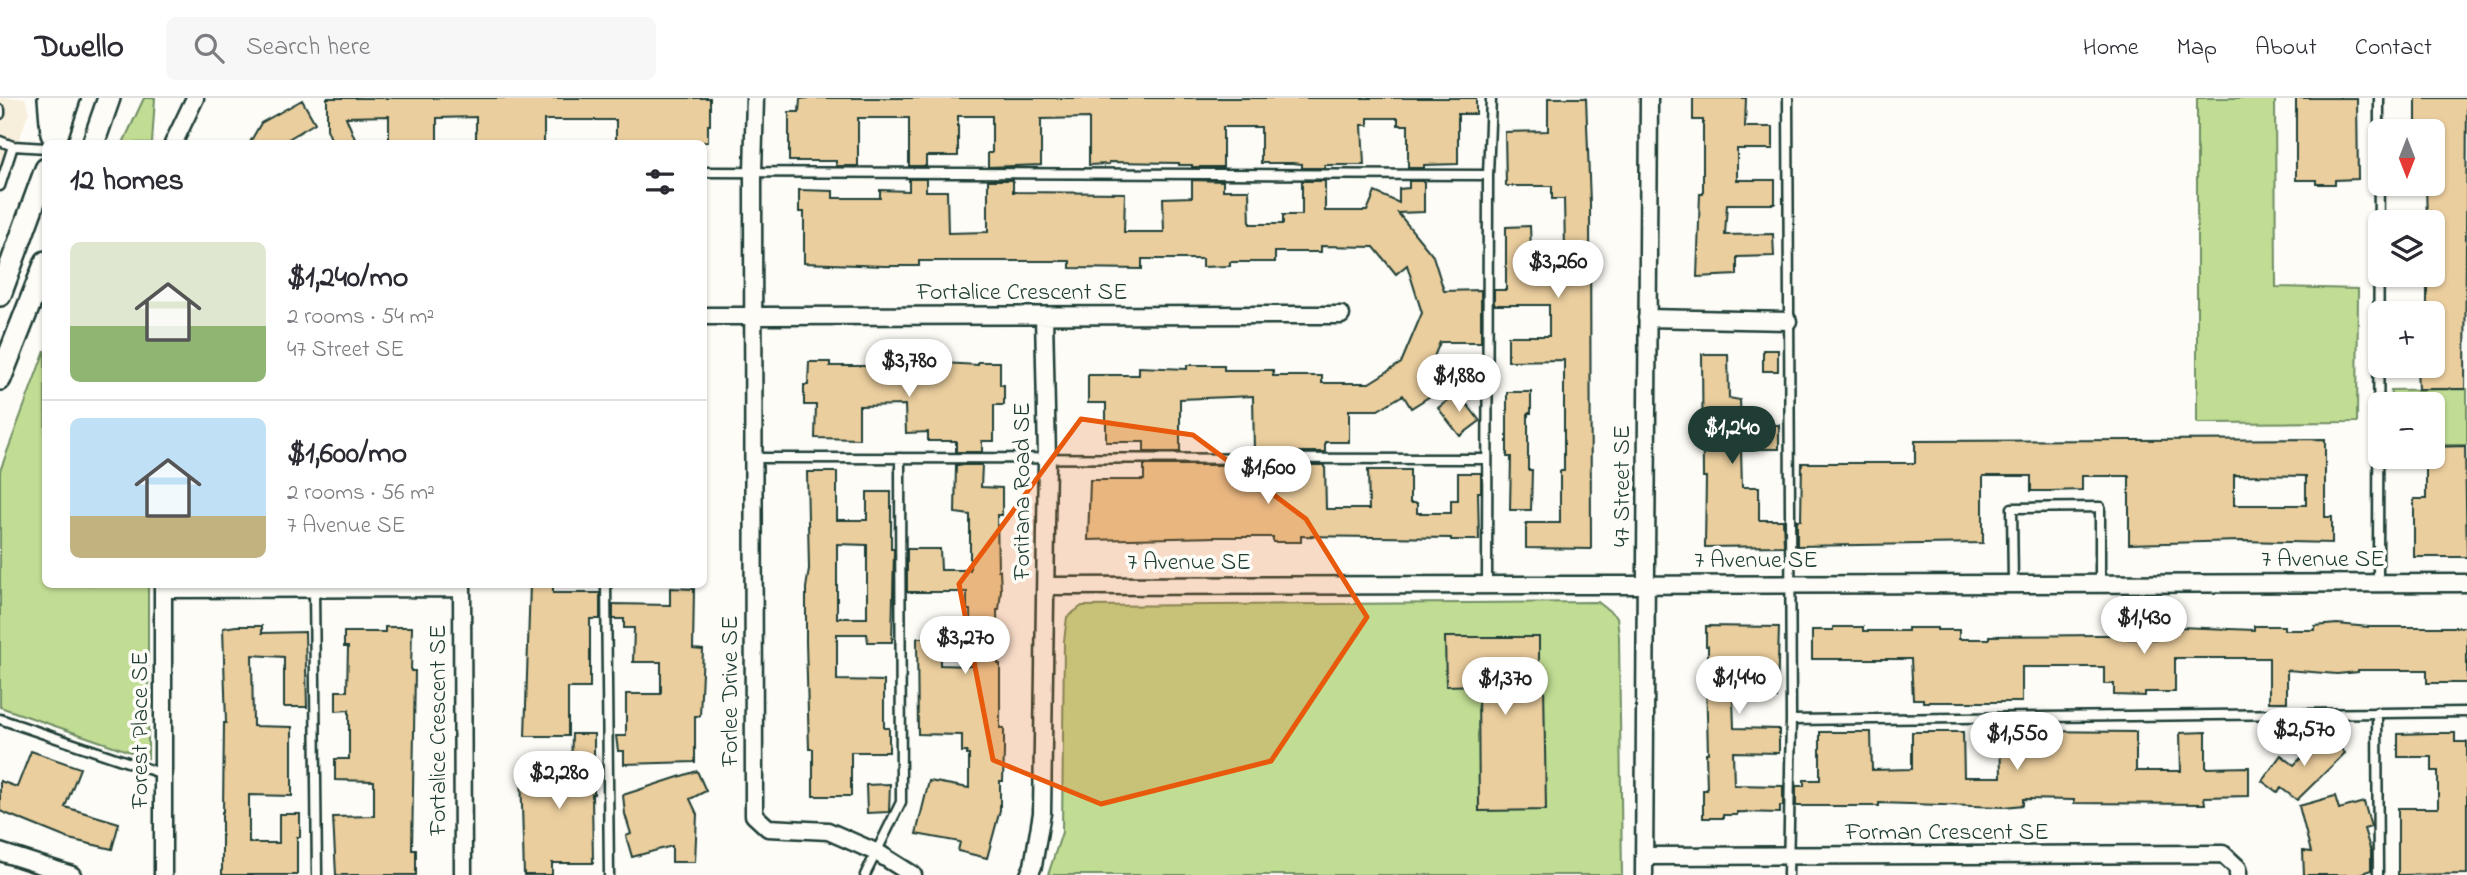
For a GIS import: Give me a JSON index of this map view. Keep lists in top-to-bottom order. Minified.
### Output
{"streets":{"street":["Fortalice Crescent SE","47 Street SE","Foritana Road SE","7 Avenue SE","Forlee Drive SE","Forest Place SE","Forman Crescent SE"]},"crossings":[["Fortalice Crescent SE","Foritana Road SE"],["Fortalice Crescent SE","Forlee Drive SE"],["47 Street SE","7 Avenue SE"],["47 Street SE","Forman Crescent SE"],["Foritana Road SE","7 Avenue SE"]],"north":"bottom","page":{"header":"Dwello","search":"Search here","nav":["Home","Map","About","Contact"],"map_buttons":["+","−"],"heading":"12 homes","list":[{"name":"$1,240/mo","note":"2 rooms · 54 m² · 47 Street SE"},{"name":"$1,600/mo","note":"2 rooms · 56 m² · 7 Avenue SE"}],"price":["$3,260","$3,780","$1,880","$1,240","$1,600","$1,430","$3,270","$1,440","$1,370","$2,570","$1,550","$2,280"]}}
